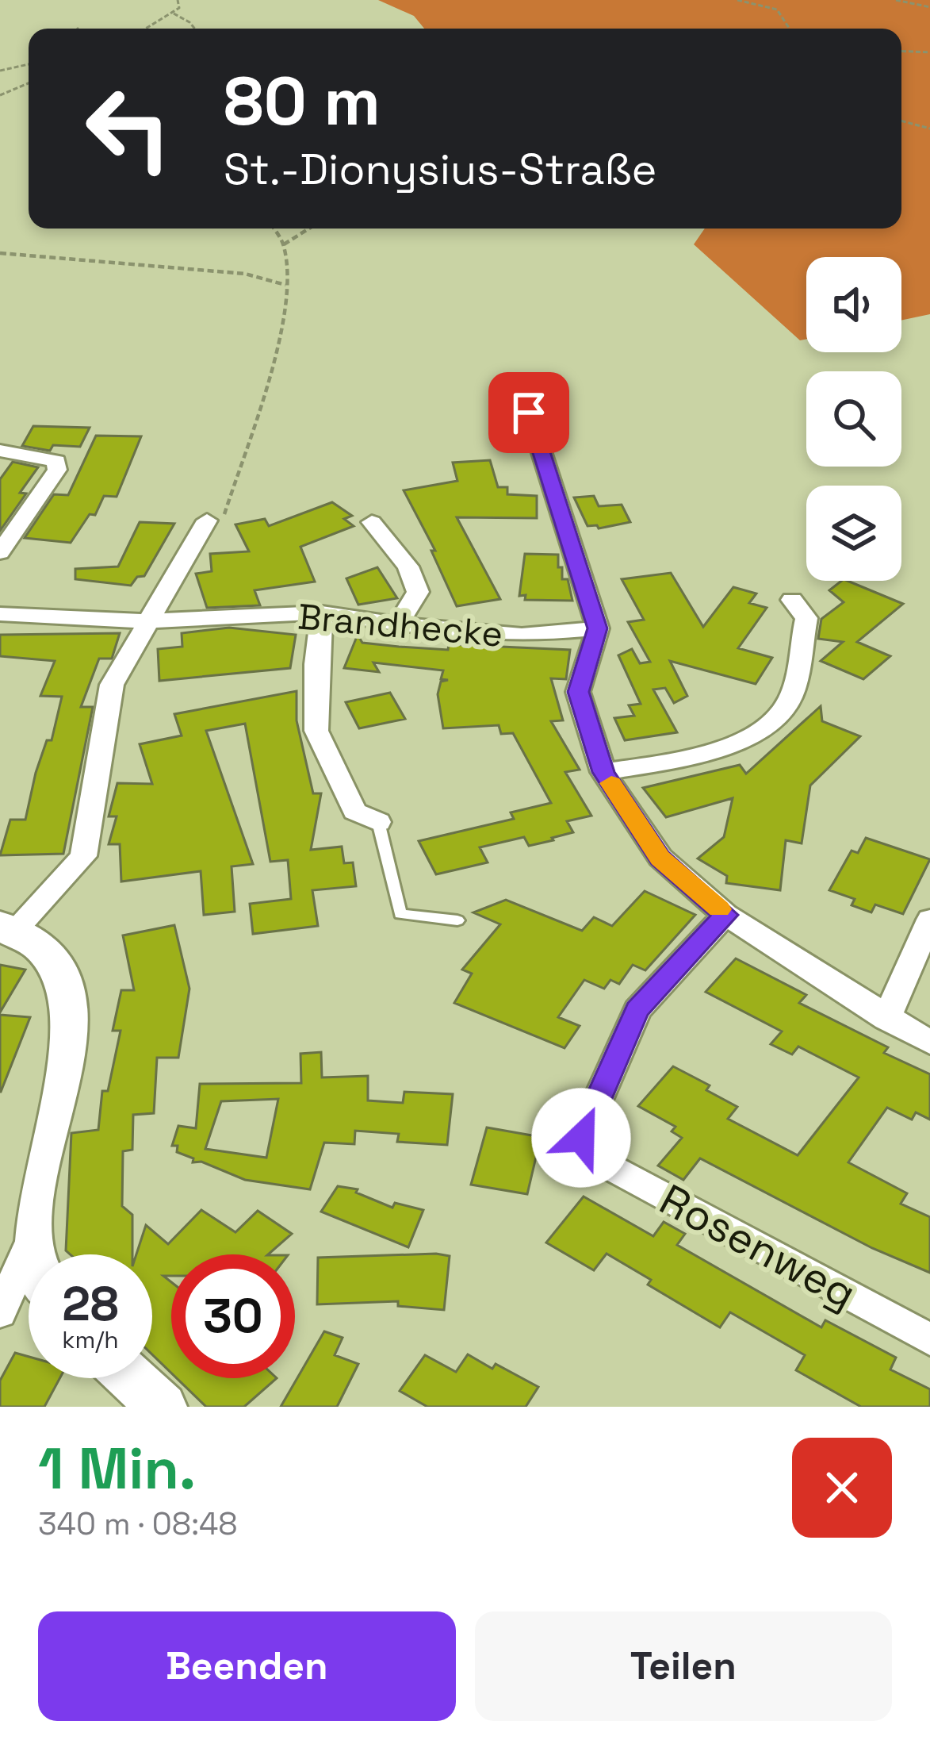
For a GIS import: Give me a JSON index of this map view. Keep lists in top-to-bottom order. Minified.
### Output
{"streets":{"street":["Brandhecke","Rosenweg"]},"page":{"turn":["80 m","St.-Dionysius-Straße"],"speed":"28 km/h","limit":"30","heading":["1 Min.","340 m · 08:48"],"buttons":["Beenden","Teilen"]}}
